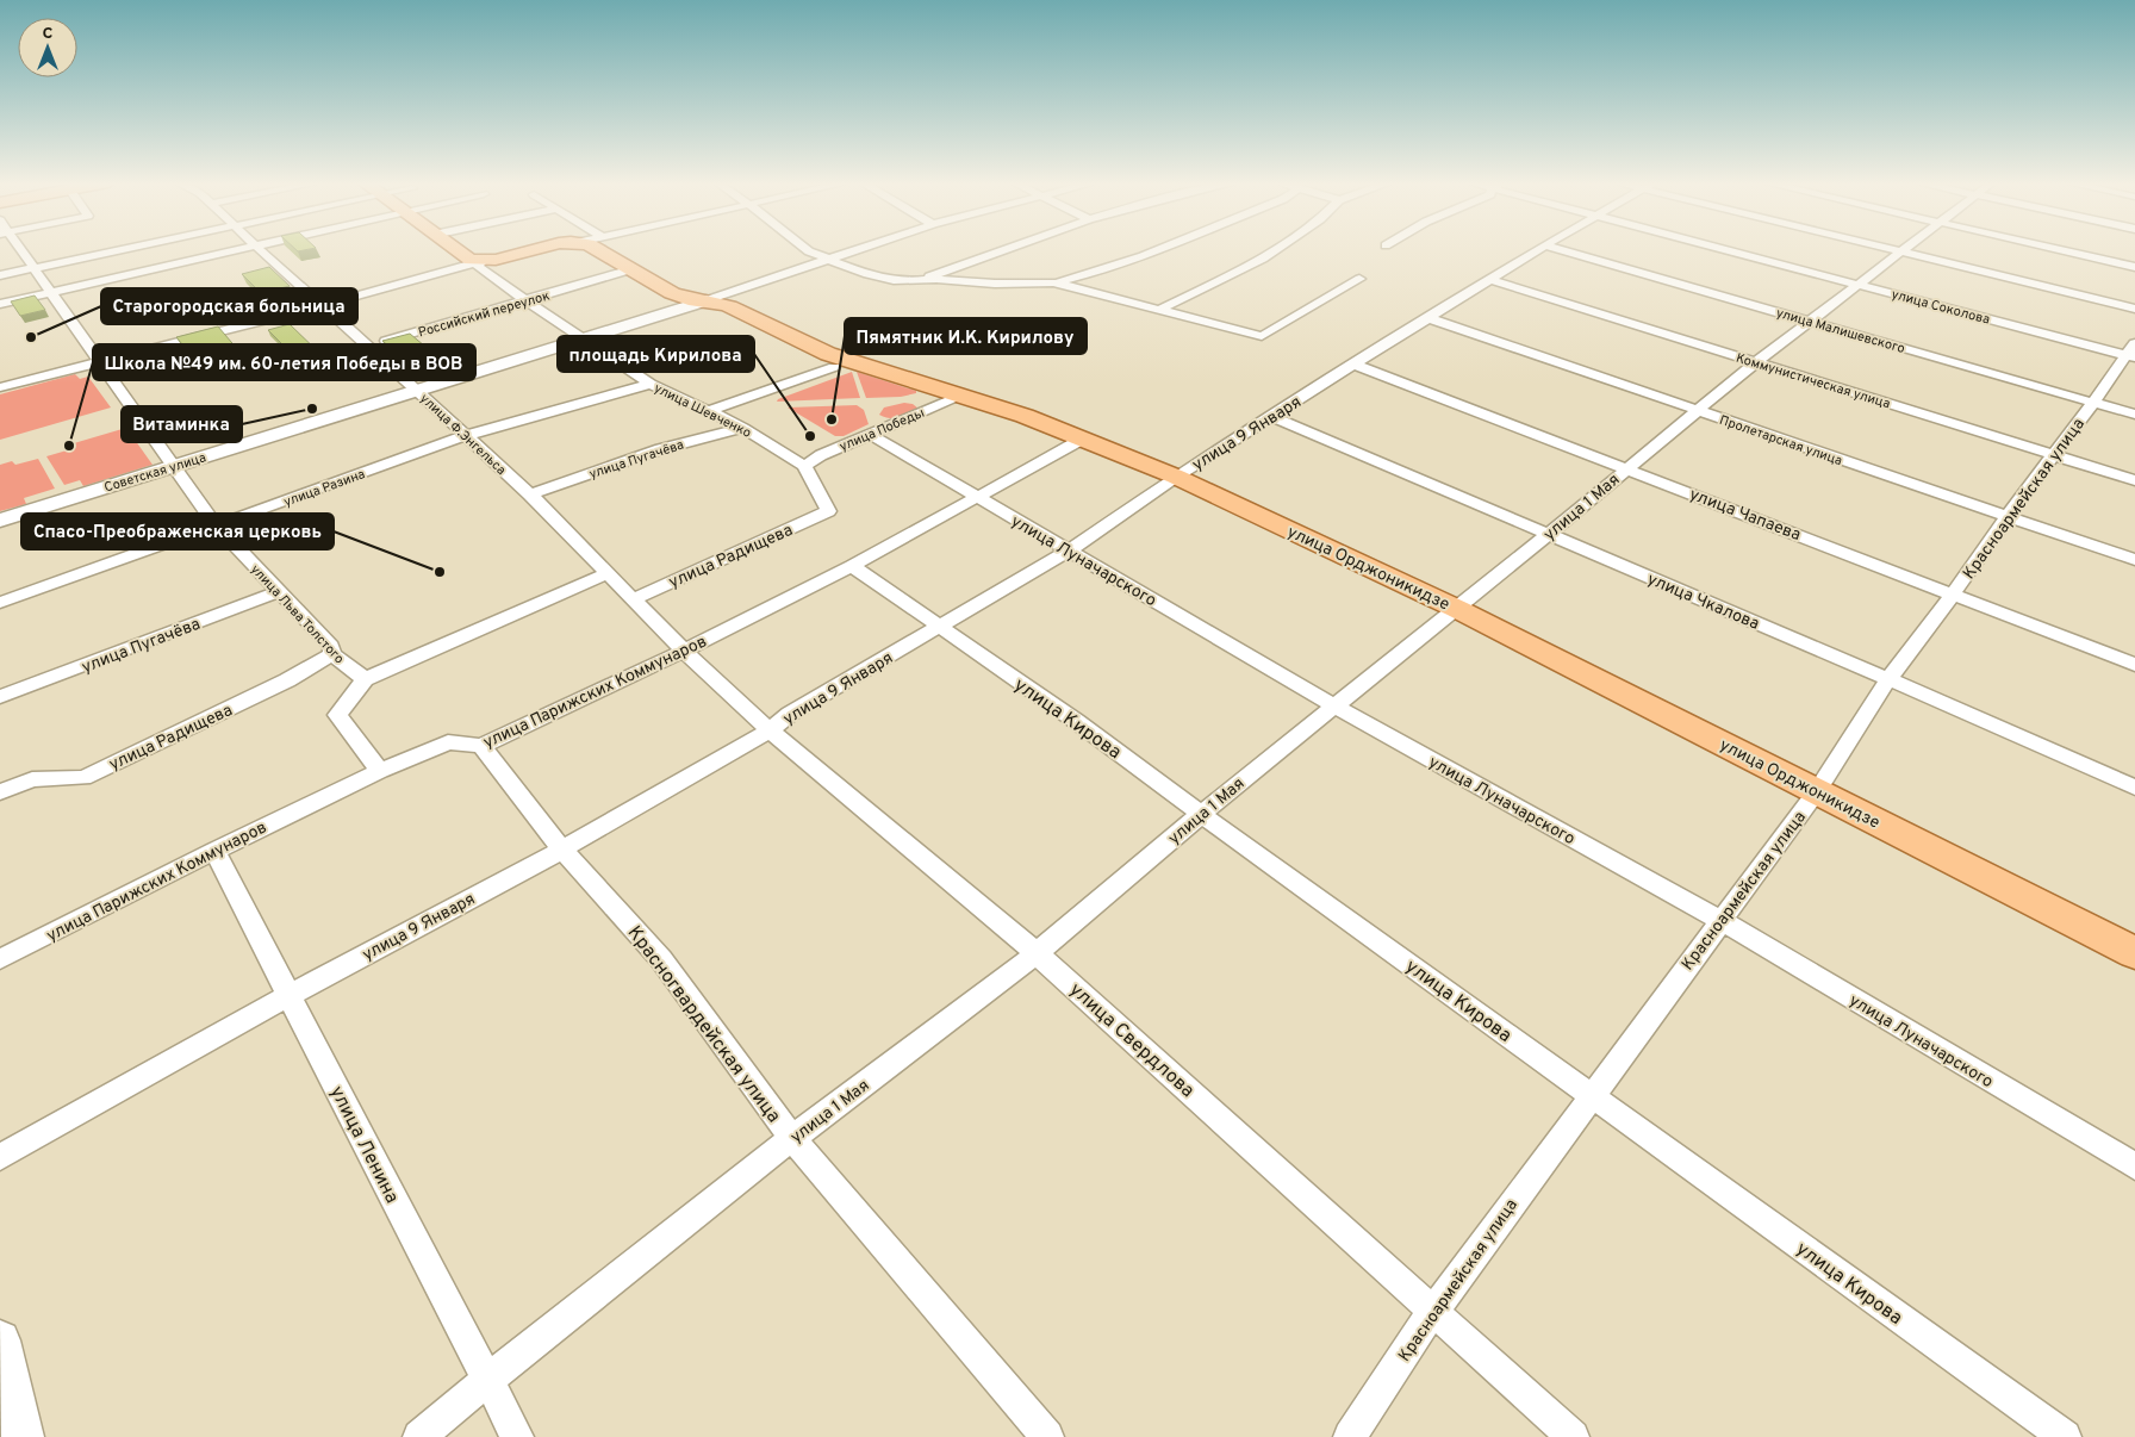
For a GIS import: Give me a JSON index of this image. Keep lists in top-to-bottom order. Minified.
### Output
{"streets":{"main road":["улица Шевченко","улица Орджоникидзе"],"street":["улица Соколова","Российский переулок","улица Малишевского","Коммунистическая улица","улица Победы","улица 9 Января","улица Ф.Энгельса","Пролетарская улица","улица Пугачёва","Советская улица","улица Разина","Красноармейская улица","улица 1 Мая","улица Чапаева","улица Радищева","улица Луначарского","улица Чкалова","улица Льва Толстого","улица Парижских Коммунаров","улица Кирова","Красногвардейская улица","улица Свердлова","улица Ленина"]},"crossings":[["улица Соколова","Красноармейская улица"],["улица Соколова","улица 1 Мая"],["Российский переулок","улица Шевченко"],["Российский переулок","улица Ф.Энгельса"],["Российский переулок","улица Орджоникидзе"],["улица Малишевского","Красноармейская улица"],["улица Малишевского","улица 1 Мая"],["Коммунистическая улица","улица 9 Января"],["Коммунистическая улица","Красноармейская улица"],["Коммунистическая улица","улица 1 Мая"],["улица Шевченко","улица Победы"],["улица Шевченко","улица Пугачёва"],["улица Шевченко","Советская улица"],["улица Шевченко","улица Разина"],["улица Шевченко","улица Радищева"],["улица Победы","улица Радищева"],["улица Победы","улица Луначарского"],["улица Победы","улица Орджоникидзе"],["улица 9 Января","Пролетарская улица"],["улица 9 Января","улица Чапаева"],["улица 9 Января","улица Луначарского"],["улица 9 Января","улица Орджоникидзе"],["улица 9 Января","улица Чкалова"],["улица 9 Января","улица Кирова"],["улица 9 Января","Красногвардейская улица"],["улица 9 Января","улица Свердлова"],["улица 9 Января","улица Ленина"],["улица Ф.Энгельса","улица Пугачёва"],["улица Ф.Энгельса","Советская улица"],["улица Ф.Энгельса","улица Разина"],["улица Ф.Энгельса","улица Радищева"],["улица Ф.Энгельса","улица Парижских Коммунаров"],["улица Ф.Энгельса","улица Свердлова"],["Пролетарская улица","Красноармейская улица"],["Пролетарская улица","улица 1 Мая"],["улица Пугачёва","улица Льва Толстого"],["Советская улица","улица Орджоникидзе"],["Советская улица","улица Льва Толстого"],["улица Разина","улица Льва Толстого"],["Красноармейская улица","улица Чапаева"],["Красноармейская улица","улица Луначарского"],["Красноармейская улица","улица Орджоникидзе"],["Красноармейская улица","улица Чкалова"],["Красноармейская улица","улица Кирова"],["Красноармейская улица","улица Свердлова"],["улица 1 Мая","улица Чапаева"],["улица 1 Мая","улица Луначарского"],["улица 1 Мая","улица Орджоникидзе"],["улица 1 Мая","улица Чкалова"],["улица 1 Мая","улица Кирова"],["улица 1 Мая","Красногвардейская улица"],["улица 1 Мая","улица Свердлова"],["улица 1 Мая","улица Ленина"],["улица Радищева","улица Льва Толстого"],["улица Луначарского","улица Парижских Коммунаров"],["улица Орджоникидзе","улица Парижских Коммунаров"],["улица Парижских Коммунаров","улица Кирова"],["улица Парижских Коммунаров","Красногвардейская улица"],["улица Парижских Коммунаров","улица Свердлова"],["улица Парижских Коммунаров","улица Ленина"]],"places":["Старогородская больница","Витаминка","Пямятник И.К. Кирилову","площадь Кирилова","Школа №49 им. 60-летия Победы в ВОВ","Спасо-Преображенская церковь"],"north":"top"}
